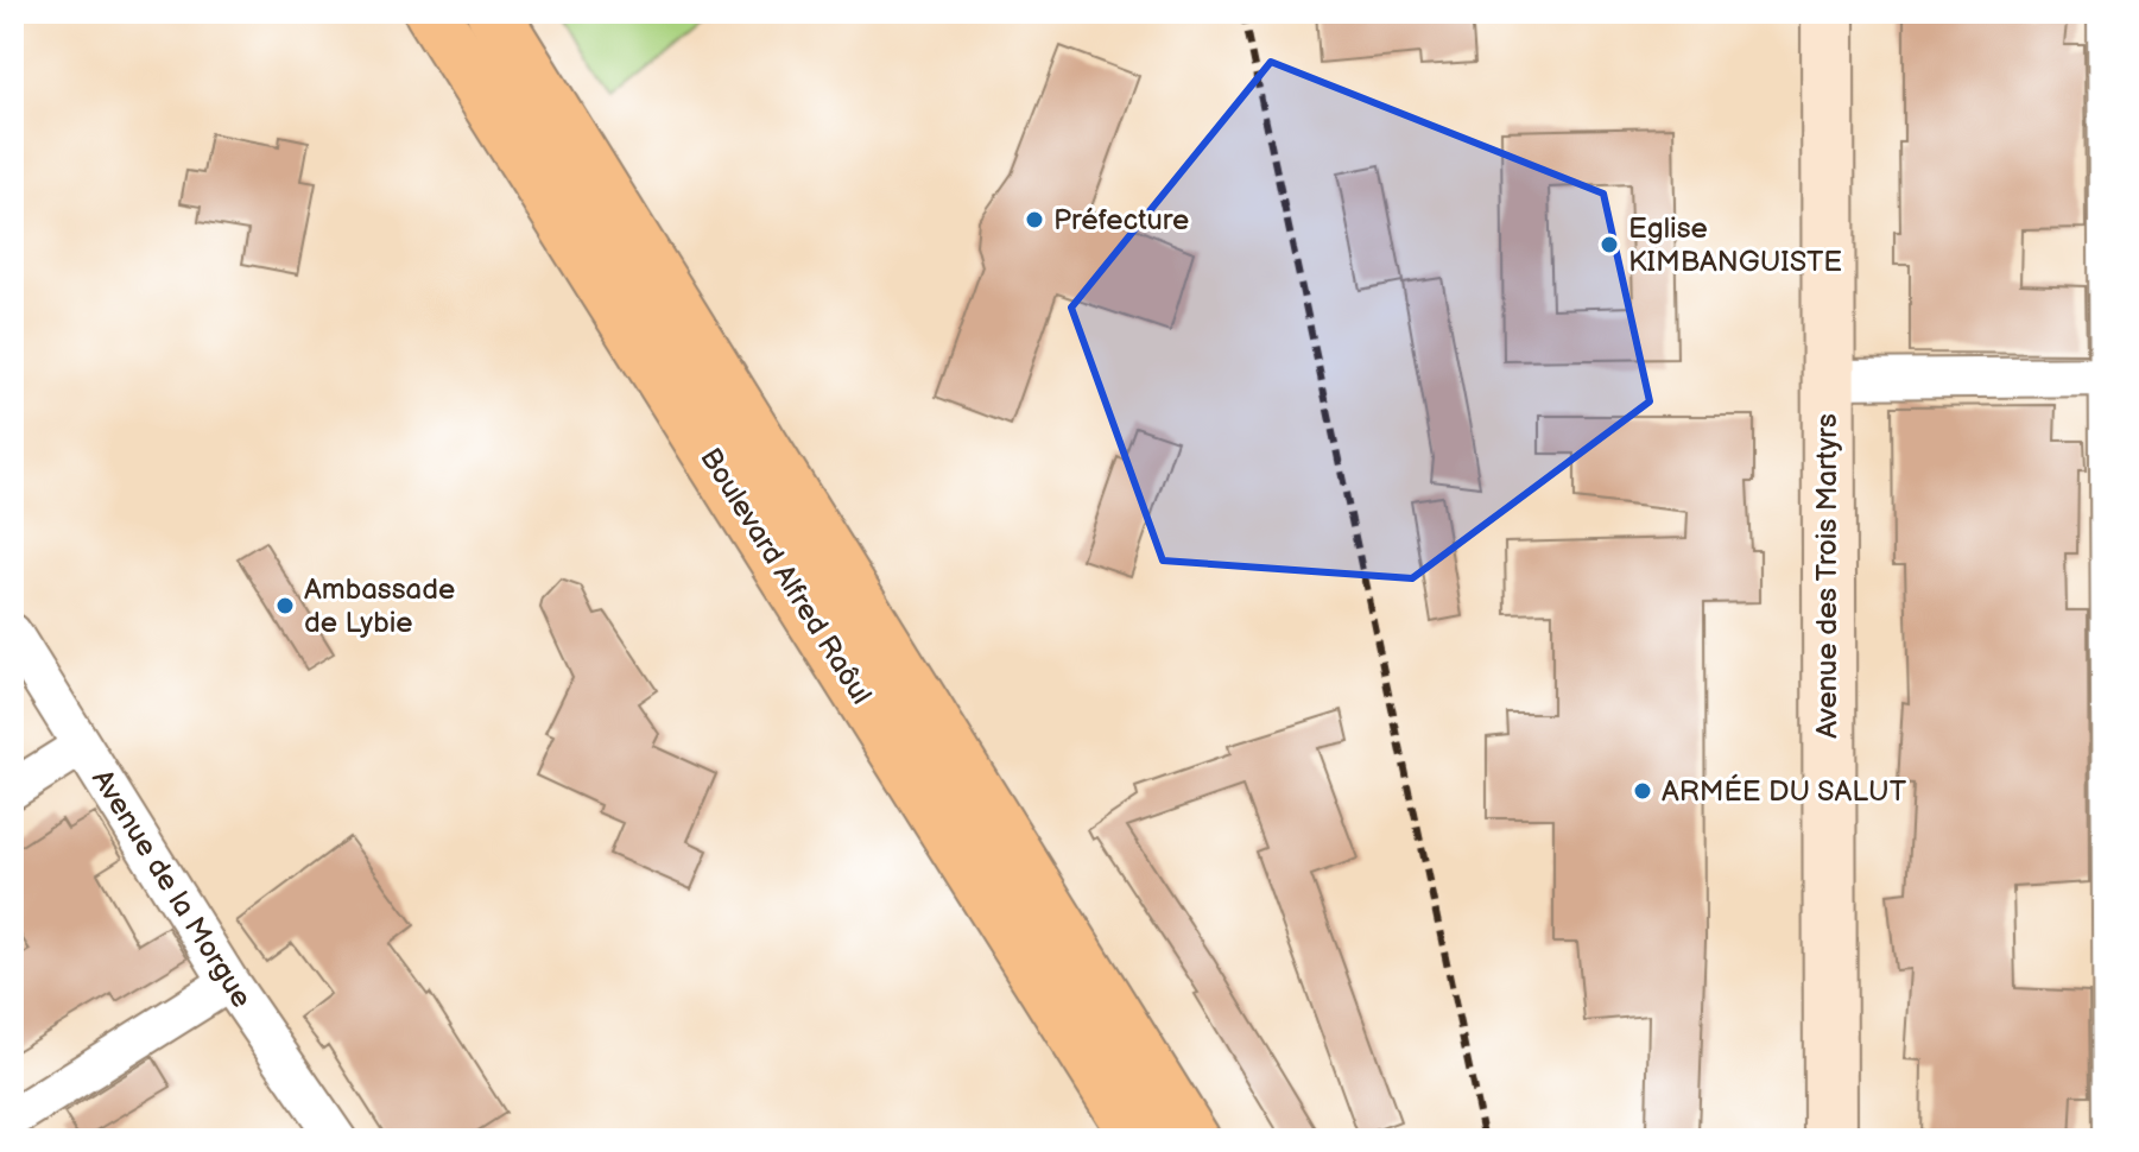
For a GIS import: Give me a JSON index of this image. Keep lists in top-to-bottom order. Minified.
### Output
{"streets":{"main road":["Boulevard Alfred Raôul","Avenue des Trois Martyrs"],"street":["Avenue de la Morgue"]},"places":["Préfecture","Eglise KIMBANGUISTE","Ambassade de Lybie","ARMÉE DU SALUT"]}
